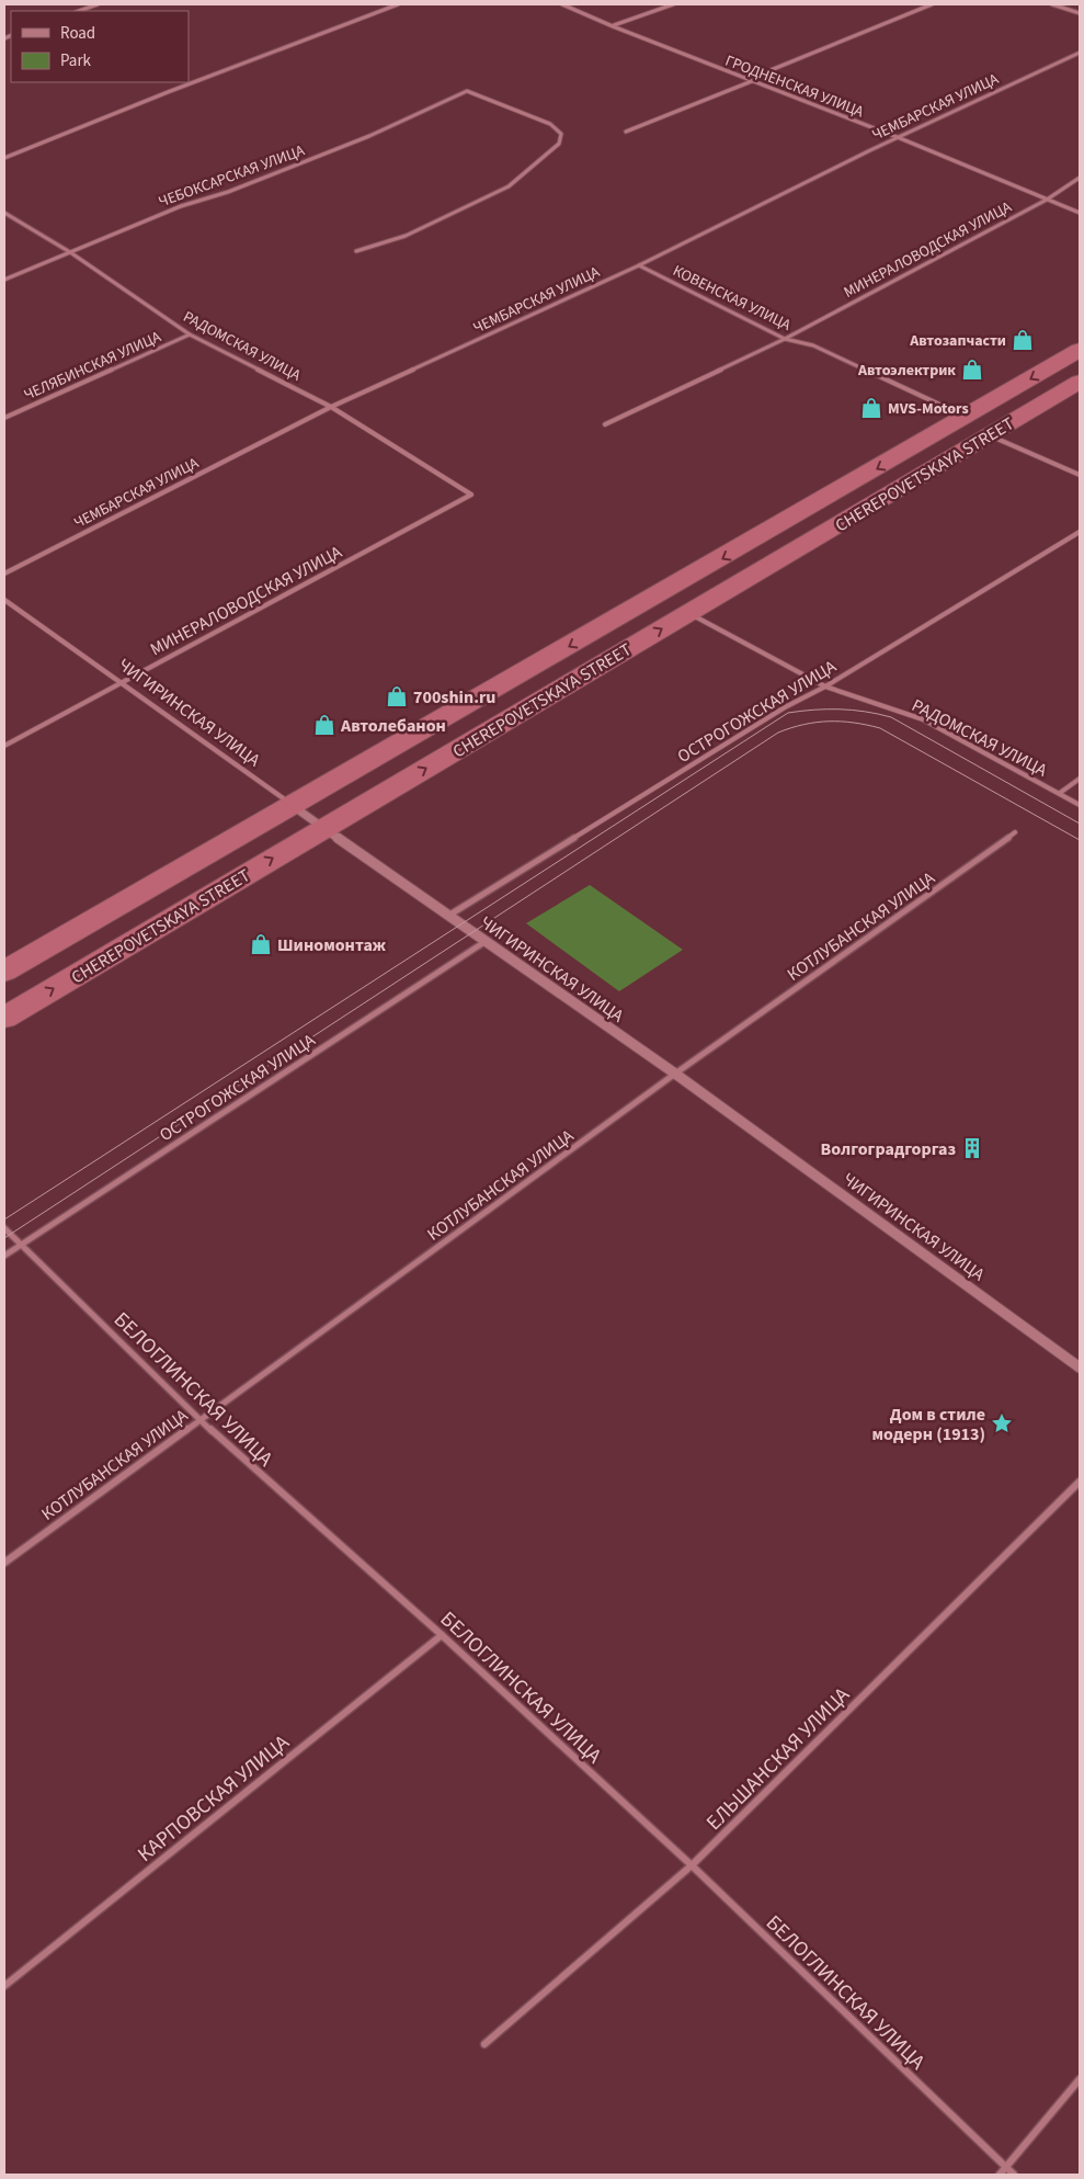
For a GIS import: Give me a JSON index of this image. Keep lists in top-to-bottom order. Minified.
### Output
{"streets":{"highway":["CHEREPOVETSKAYA STREET"],"street":["ГРОДНЕНСКАЯ УЛИЦА","ЧЕМБАРСКАЯ УЛИЦА","ЧЕБОКСАРСКАЯ УЛИЦА","МИНЕРАЛОВОДСКАЯ УЛИЦА","КОВЕНСКАЯ УЛИЦА","РАДОМСКАЯ УЛИЦА","ЧЕЛЯБИНСКАЯ УЛИЦА","ОСТРОГОЖСКАЯ УЛИЦА","ЧИГИРИНСКАЯ УЛИЦА","КОТЛУБАНСКАЯ УЛИЦА","БЕЛОГЛИНСКАЯ УЛИЦА","ЕЛЬШАНСКАЯ УЛИЦА","КАРПОВСКАЯ УЛИЦА"]},"crossings":[["ГРОДНЕНСКАЯ УЛИЦА","ЧЕМБАРСКАЯ УЛИЦА"],["ГРОДНЕНСКАЯ УЛИЦА","МИНЕРАЛОВОДСКАЯ УЛИЦА"],["ЧЕМБАРСКАЯ УЛИЦА","КОВЕНСКАЯ УЛИЦА"],["ЧЕМБАРСКАЯ УЛИЦА","РАДОМСКАЯ УЛИЦА"],["ЧЕБОКСАРСКАЯ УЛИЦА","РАДОМСКАЯ УЛИЦА"],["МИНЕРАЛОВОДСКАЯ УЛИЦА","КОВЕНСКАЯ УЛИЦА"],["МИНЕРАЛОВОДСКАЯ УЛИЦА","РАДОМСКАЯ УЛИЦА"],["МИНЕРАЛОВОДСКАЯ УЛИЦА","ЧИГИРИНСКАЯ УЛИЦА"],["КОВЕНСКАЯ УЛИЦА","CHEREPOVETSKAYA STREET"],["РАДОМСКАЯ УЛИЦА","ЧЕЛЯБИНСКАЯ УЛИЦА"],["РАДОМСКАЯ УЛИЦА","CHEREPOVETSKAYA STREET"],["РАДОМСКАЯ УЛИЦА","ОСТРОГОЖСКАЯ УЛИЦА"],["CHEREPOVETSKAYA STREET","ЧИГИРИНСКАЯ УЛИЦА"],["ОСТРОГОЖСКАЯ УЛИЦА","ЧИГИРИНСКАЯ УЛИЦА"],["ОСТРОГОЖСКАЯ УЛИЦА","БЕЛОГЛИНСКАЯ УЛИЦА"],["ЧИГИРИНСКАЯ УЛИЦА","КОТЛУБАНСКАЯ УЛИЦА"],["КОТЛУБАНСКАЯ УЛИЦА","БЕЛОГЛИНСКАЯ УЛИЦА"],["БЕЛОГЛИНСКАЯ УЛИЦА","ЕЛЬШАНСКАЯ УЛИЦА"],["БЕЛОГЛИНСКАЯ УЛИЦА","КАРПОВСКАЯ УЛИЦА"]],"places":{"shop":["Автозапчасти","Автоэлектрик","MVS-Motors","700shin.ru","Автолебанон","Шиномонтаж"],"building":["Волгоградгоргаз"],"place":["Дом в стиле модерн (1913)"]},"legend":["Road","Park"]}
